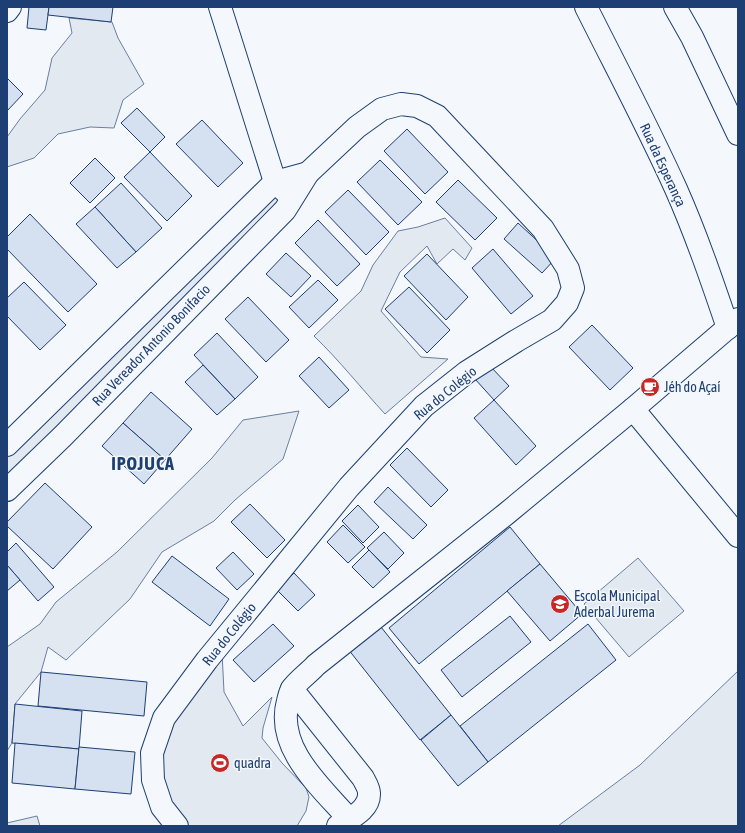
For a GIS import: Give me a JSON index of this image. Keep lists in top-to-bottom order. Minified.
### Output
{"streets":{"street":["Rua da Esperança","Rua Vereador Antonio Bonifacio","Rua do Colégio"]},"crossings":[["Rua Vereador Antonio Bonifacio","Rua do Colégio"]],"districts":["IPOJUCA"],"places":{"cafe":["Jéh do Açaí"],"school or university":["Escola Municipal Aderbal Jurema"],"sports":["quadra"]}}
